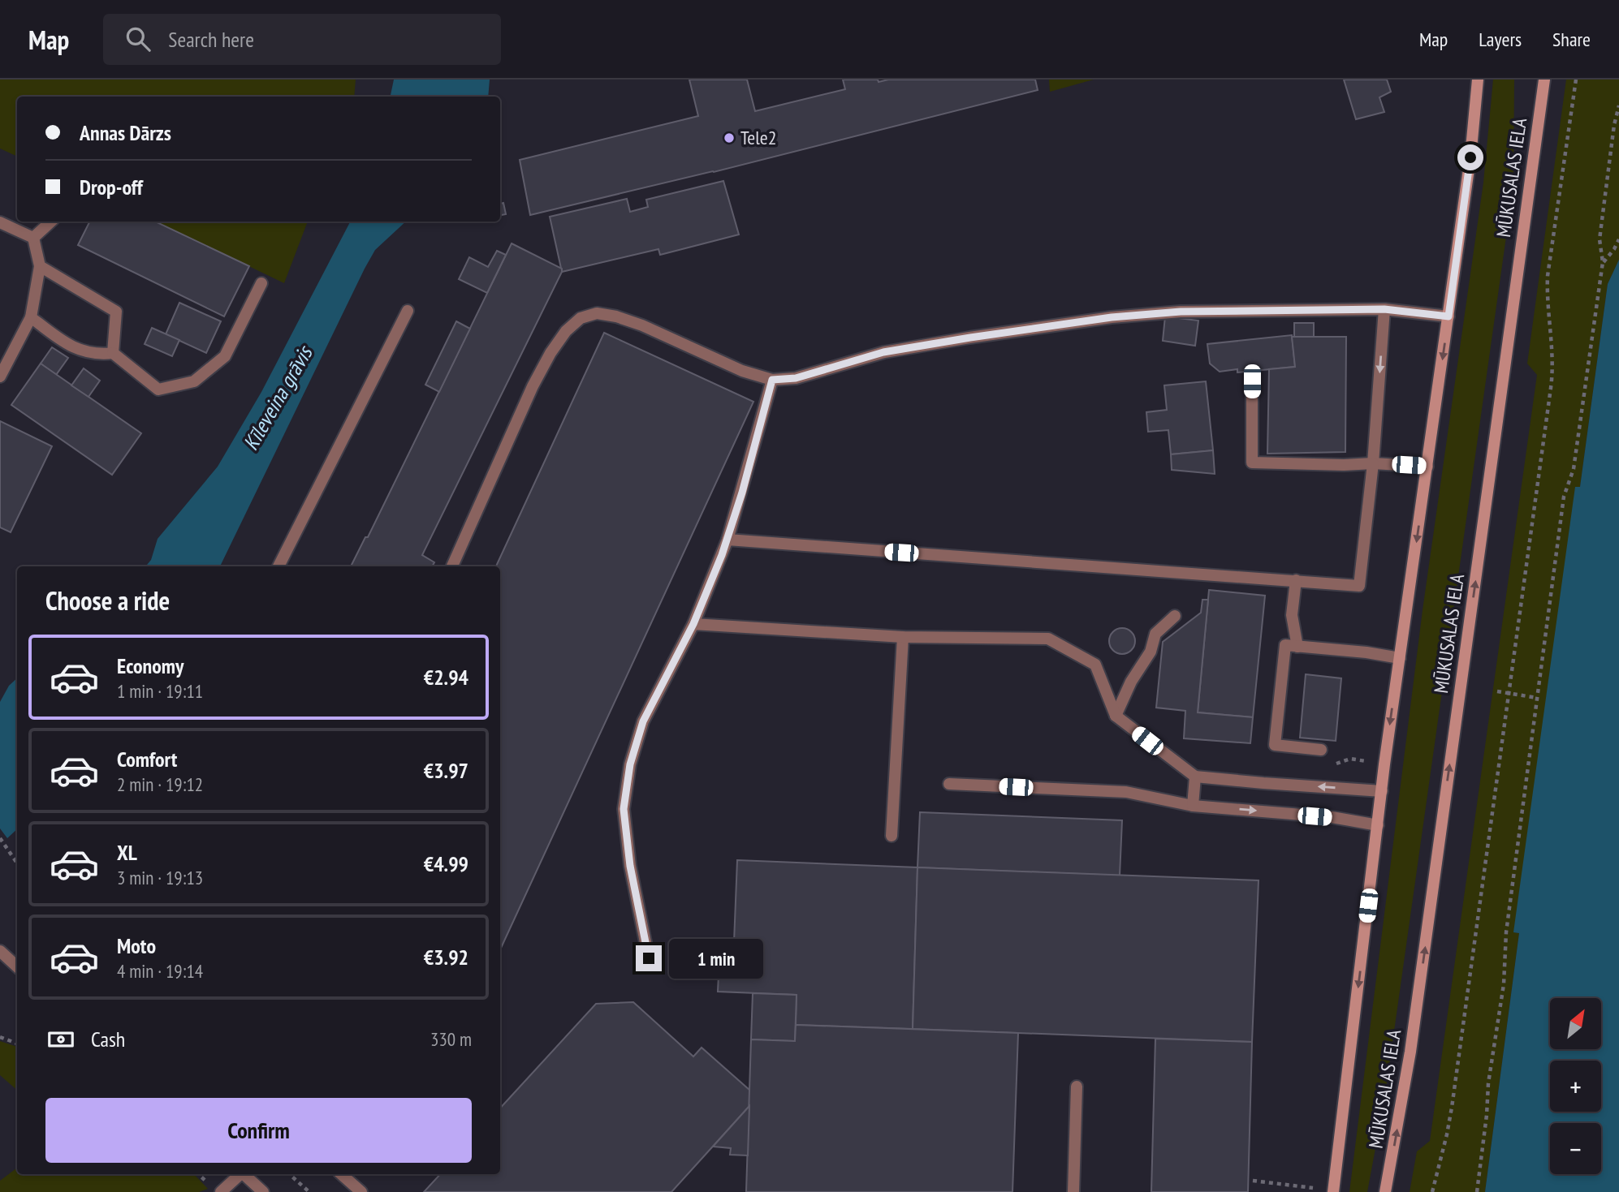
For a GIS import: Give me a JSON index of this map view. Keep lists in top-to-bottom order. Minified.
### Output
{"streets":{"main road":["MŪKUSALAS IELA"]},"water":["Kīleveina grāvis"],"places":["Tele2"],"north":"top right","page":{"header":"Map","search":"Search here","nav":["Map","Layers","Share"],"banner":["Annas Dārzs","Drop-off"],"heading":"Choose a ride","list":[{"name":"Economy","note":"1 min · 19:11","value":"€2.94"},{"name":"Comfort","note":"2 min · 19:12","value":"€3.97"},{"name":"XL","note":"3 min · 19:13","value":"€4.99"},{"name":"Moto","note":"4 min · 19:14","value":"€3.92"}],"bubble":"1 min","map_buttons":["+","−"],"pay":["Cash","330 m"],"buttons":"Confirm"}}
